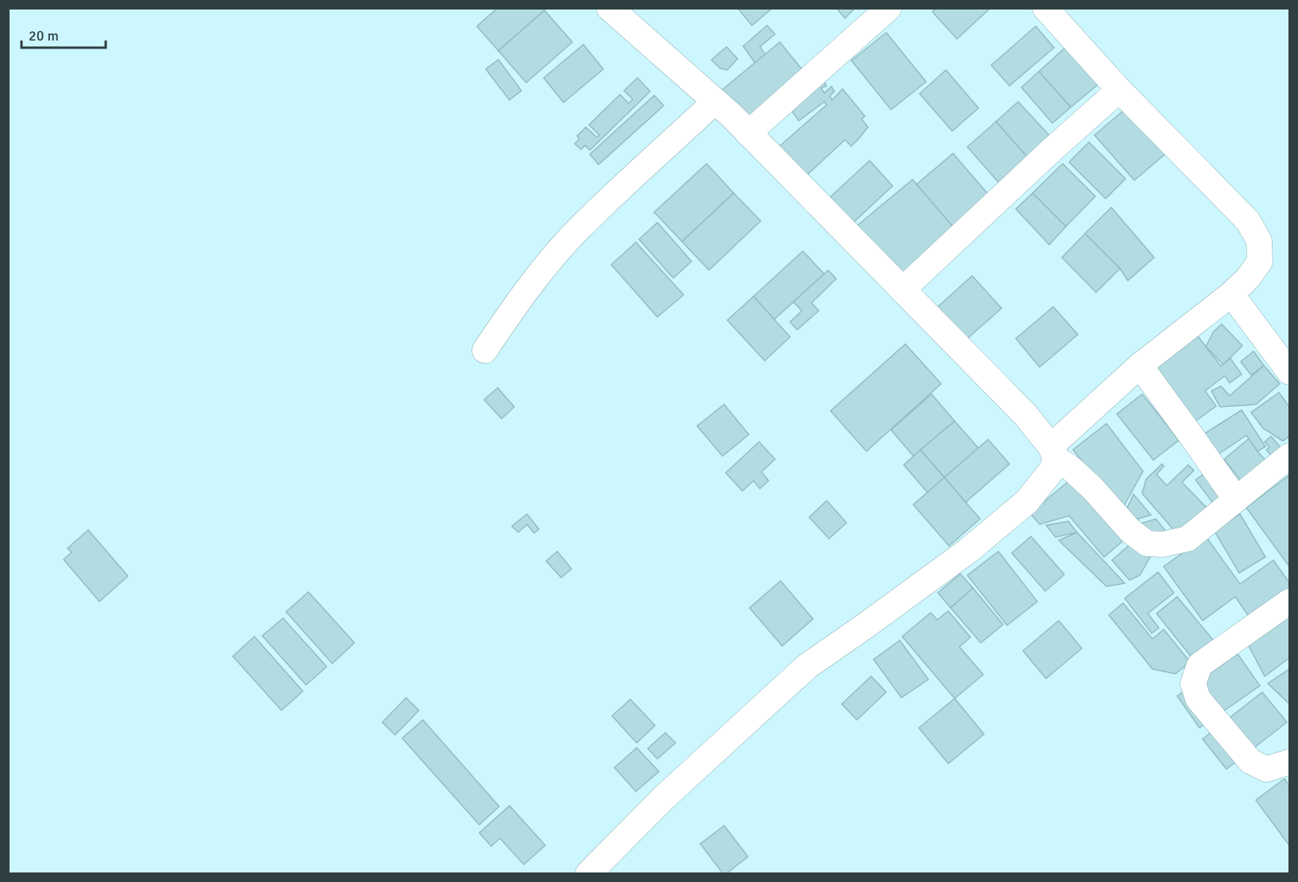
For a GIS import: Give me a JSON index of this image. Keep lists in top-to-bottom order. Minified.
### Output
{"scale_bar":"20 m"}
